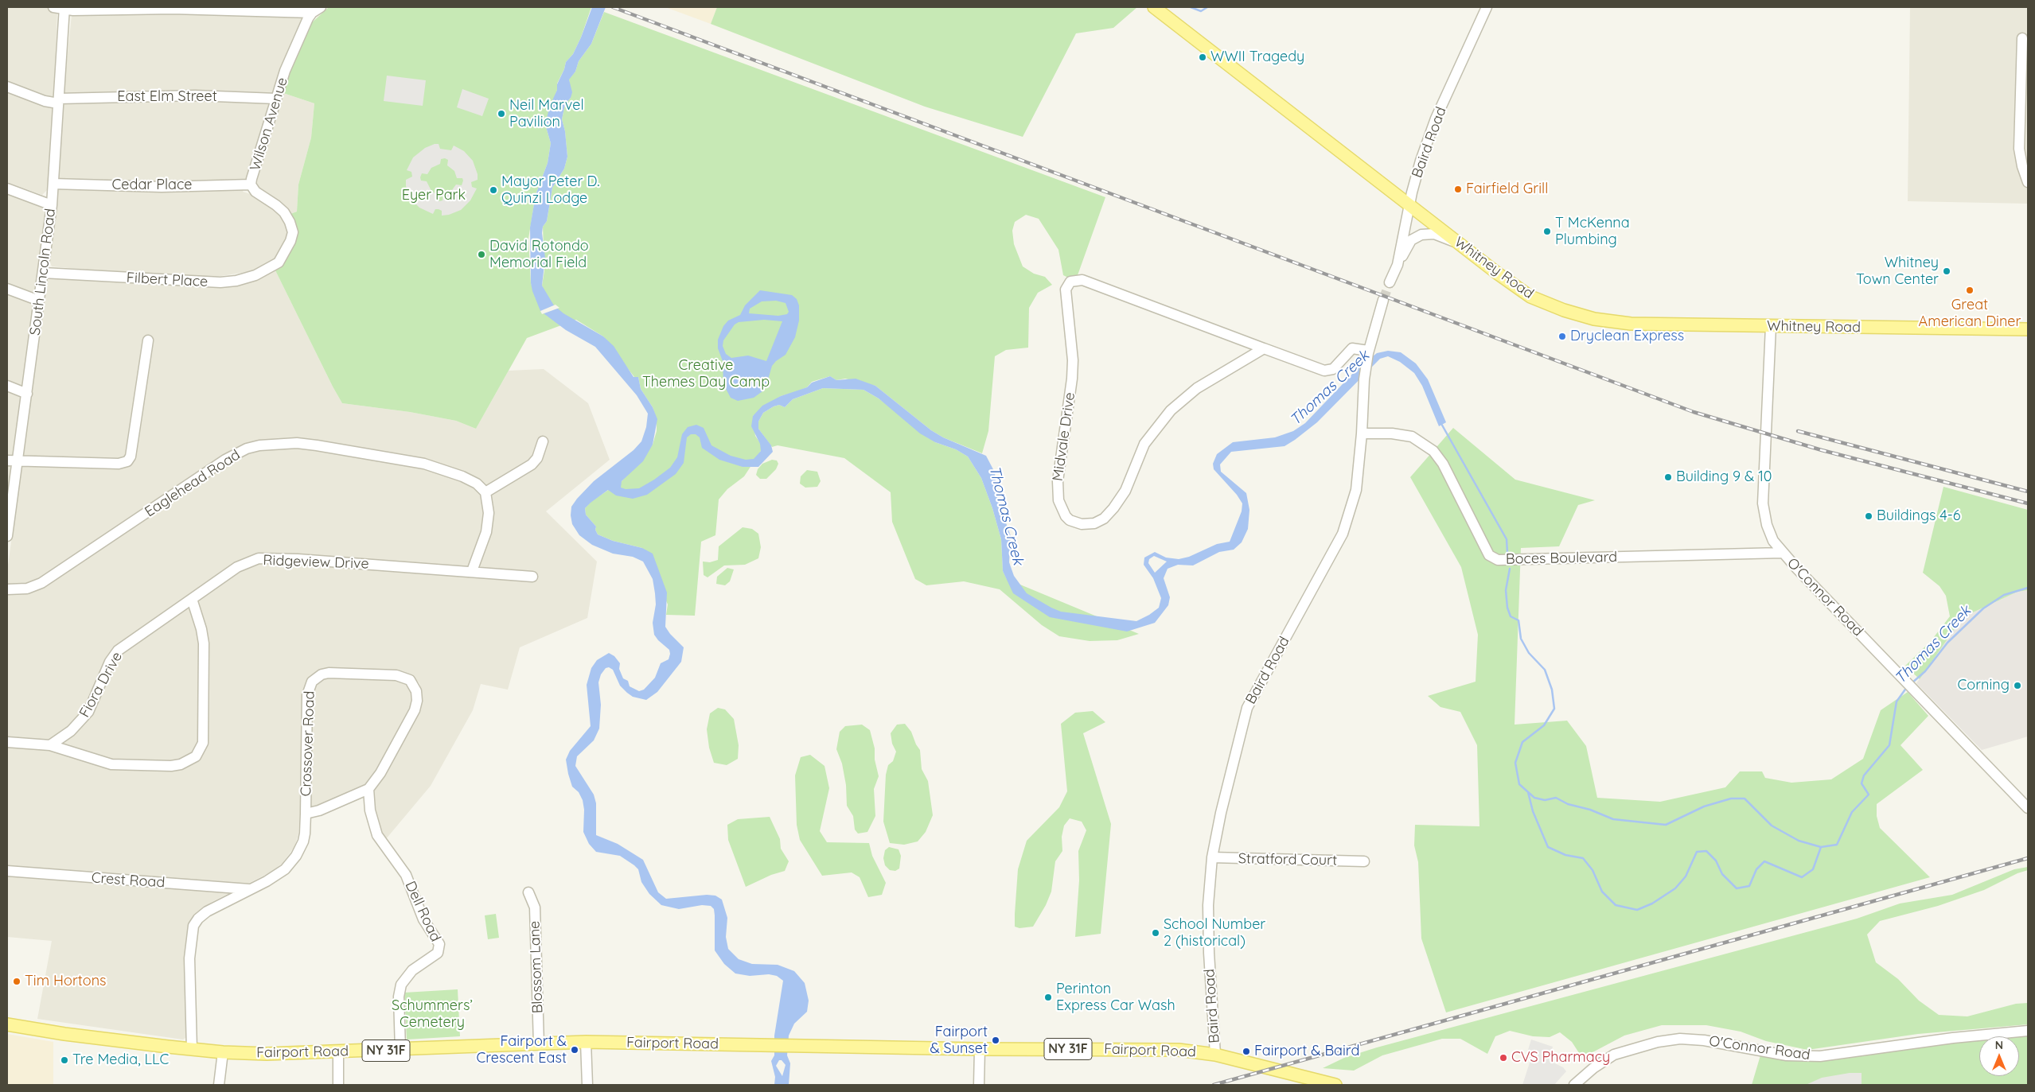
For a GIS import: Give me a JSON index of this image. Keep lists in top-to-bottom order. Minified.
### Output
{"streets":{"main road":["Whitney Road","Fairport Road","NY 31F"],"street":["East Elm Street","Wilson Avenue","Baird Road","Cedar Place","South Lincoln Road","Filbert Place","Midvale Drive","Eaglehead Road","Boces Boulevard","Ridgeview Drive","O'Connor Road","Fiora Drive","Crossover Road","Stratford Court","Crest Road","Dell Road","Blossom Lane"]},"crossings":[["East Elm Street","Wilson Avenue"],["East Elm Street","South Lincoln Road"],["Wilson Avenue","Cedar Place"],["Wilson Avenue","Filbert Place"],["Baird Road","Whitney Road"],["Baird Road","Midvale Drive"],["Baird Road","Boces Boulevard"],["Baird Road","Stratford Court"],["Baird Road","Fairport Road"],["Cedar Place","South Lincoln Road"],["Whitney Road","O'Connor Road"],["South Lincoln Road","Filbert Place"],["Boces Boulevard","O'Connor Road"],["Ridgeview Drive","Fiora Drive"],["Crossover Road","Crest Road"],["Crossover Road","Dell Road"],["Crossover Road","Fairport Road"],["Dell Road","Fairport Road"],["Blossom Lane","Fairport Road"]],"water":["Thomas Creek"],"parks":["Eyer Park","Creative Themes Day Camp","Schummers’ Cemetery"],"places":["WWII Tragedy","Neil Marvel Pavilion","Fairfield Grill","Mayor Peter D. Quinzi Lodge","T McKenna Plumbing","David Rotondo Memorial Field","Whitney Town Center","Great American Diner","Dryclean Express","Building 9 & 10","Buildings 4-6","Corning","School Number 2 (historical)","Tim Hortons","Perinton Express Car Wash","Fairport & Sunset","Fairport & Crescent East","Fairport & Baird","CVS Pharmacy","Tre Media, LLC"],"north":"top"}
